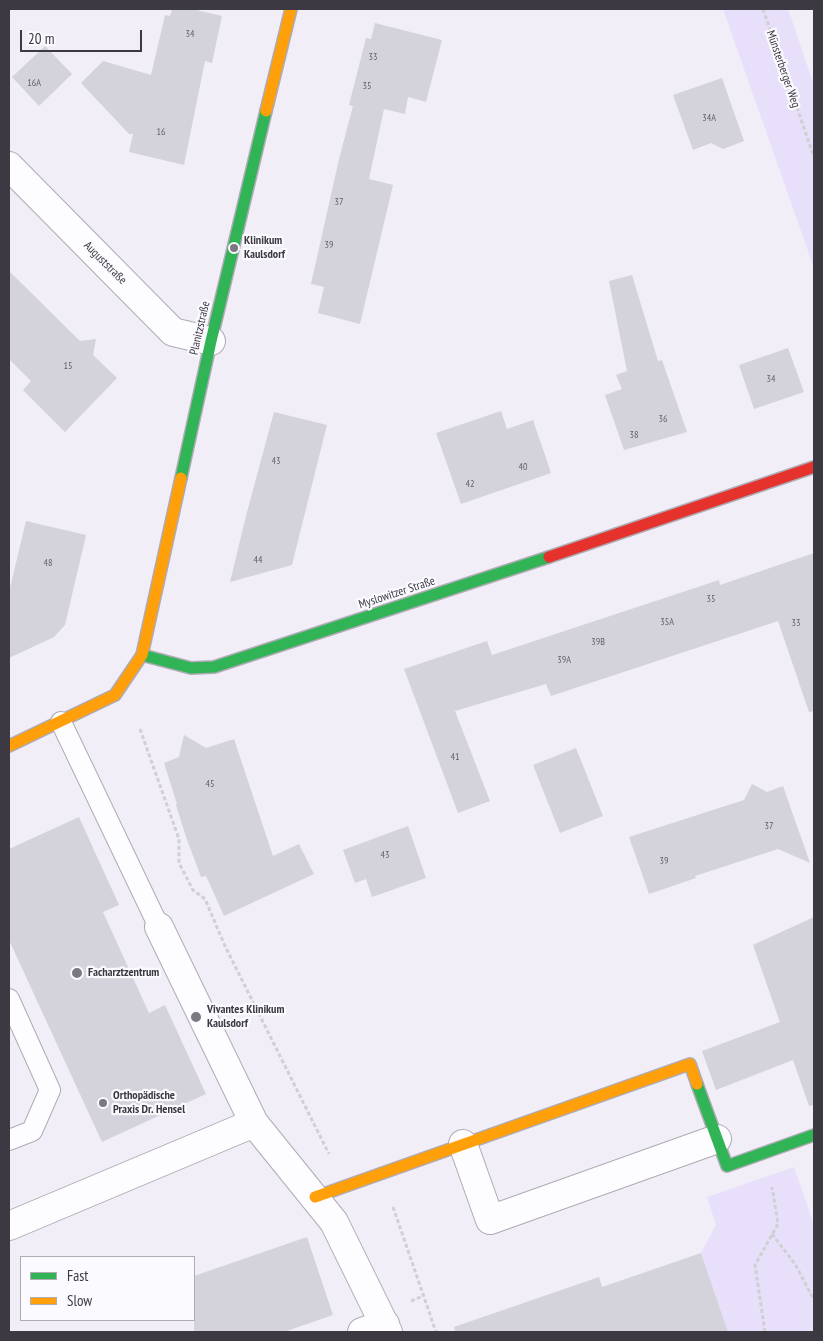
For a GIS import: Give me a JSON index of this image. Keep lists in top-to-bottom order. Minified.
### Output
{"streets":{"street":["Auguststraße","Planitzstraße","Myslowitzer Straße"],"path":["Münsterberger Weg"]},"crossings":[["Auguststraße","Planitzstraße"],["Planitzstraße","Myslowitzer Straße"]],"places":["Klinikum Kaulsdorf","Facharztzentrum","Vivantes Klinikum Kaulsdorf","Orthopädische Praxis Dr. Hensel"],"house_numbers":["34","33","16A","35","34A","16","37","39","15","34","36","38","43","40","42","44","48","35","35A","33","39B","39A","41","45","37","43","39"],"legend":["Fast","Slow"],"scale_bar":"20 m"}
